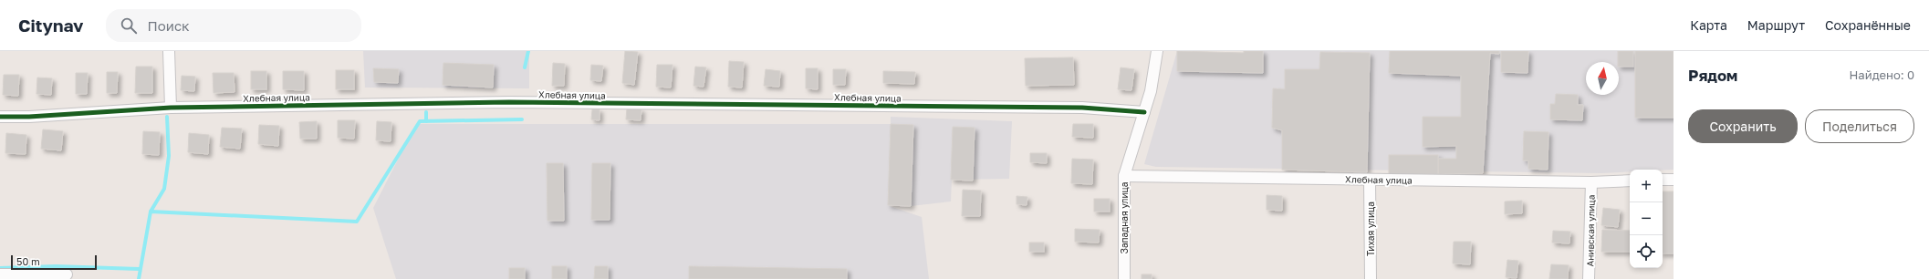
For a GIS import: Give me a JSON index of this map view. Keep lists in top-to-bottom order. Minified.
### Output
{"streets":{"street":["Хлебная улица","Западная улица","Тихая улица","Анивская улица"]},"crossings":[["Хлебная улица","Западная улица"],["Хлебная улица","Тихая улица"],["Хлебная улица","Анивская улица"]],"scale_bar":"50 m","north":"top","page":{"header":"Citynav","search":"Поиск","nav":["Карта","Маршрут","Сохранённые"],"heading":["Рядом","Найдено: 0"],"buttons":["Сохранить","Поделиться"],"map_buttons":["+","−"],"scale":"50 m"}}
